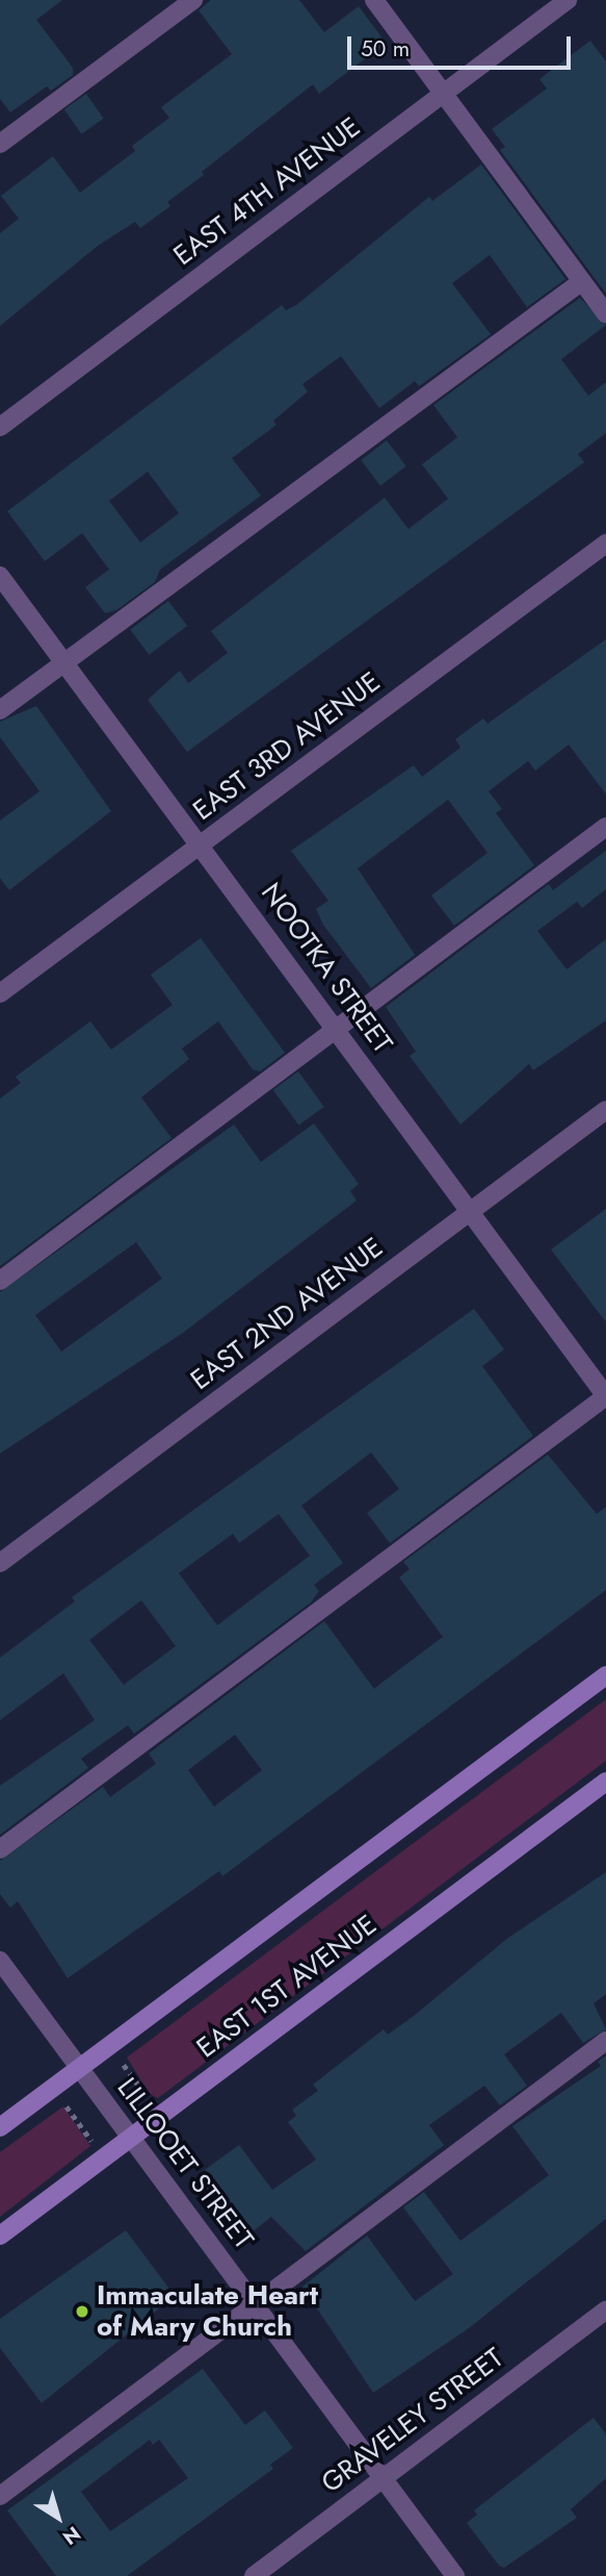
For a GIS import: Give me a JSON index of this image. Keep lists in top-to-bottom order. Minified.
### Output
{"streets":{"main road":["EAST 1ST AVENUE"],"street":["EAST 4TH AVENUE","EAST 3RD AVENUE","NOOTKA STREET","EAST 2ND AVENUE","LILLOOET STREET","GRAVELEY STREET"]},"crossings":[["EAST 3RD AVENUE","NOOTKA STREET"],["NOOTKA STREET","EAST 2ND AVENUE"],["EAST 1ST AVENUE","LILLOOET STREET"],["LILLOOET STREET","GRAVELEY STREET"]],"places":["Immaculate Heart of Mary Church"],"scale_bar":"50 m","north":"bottom right"}
